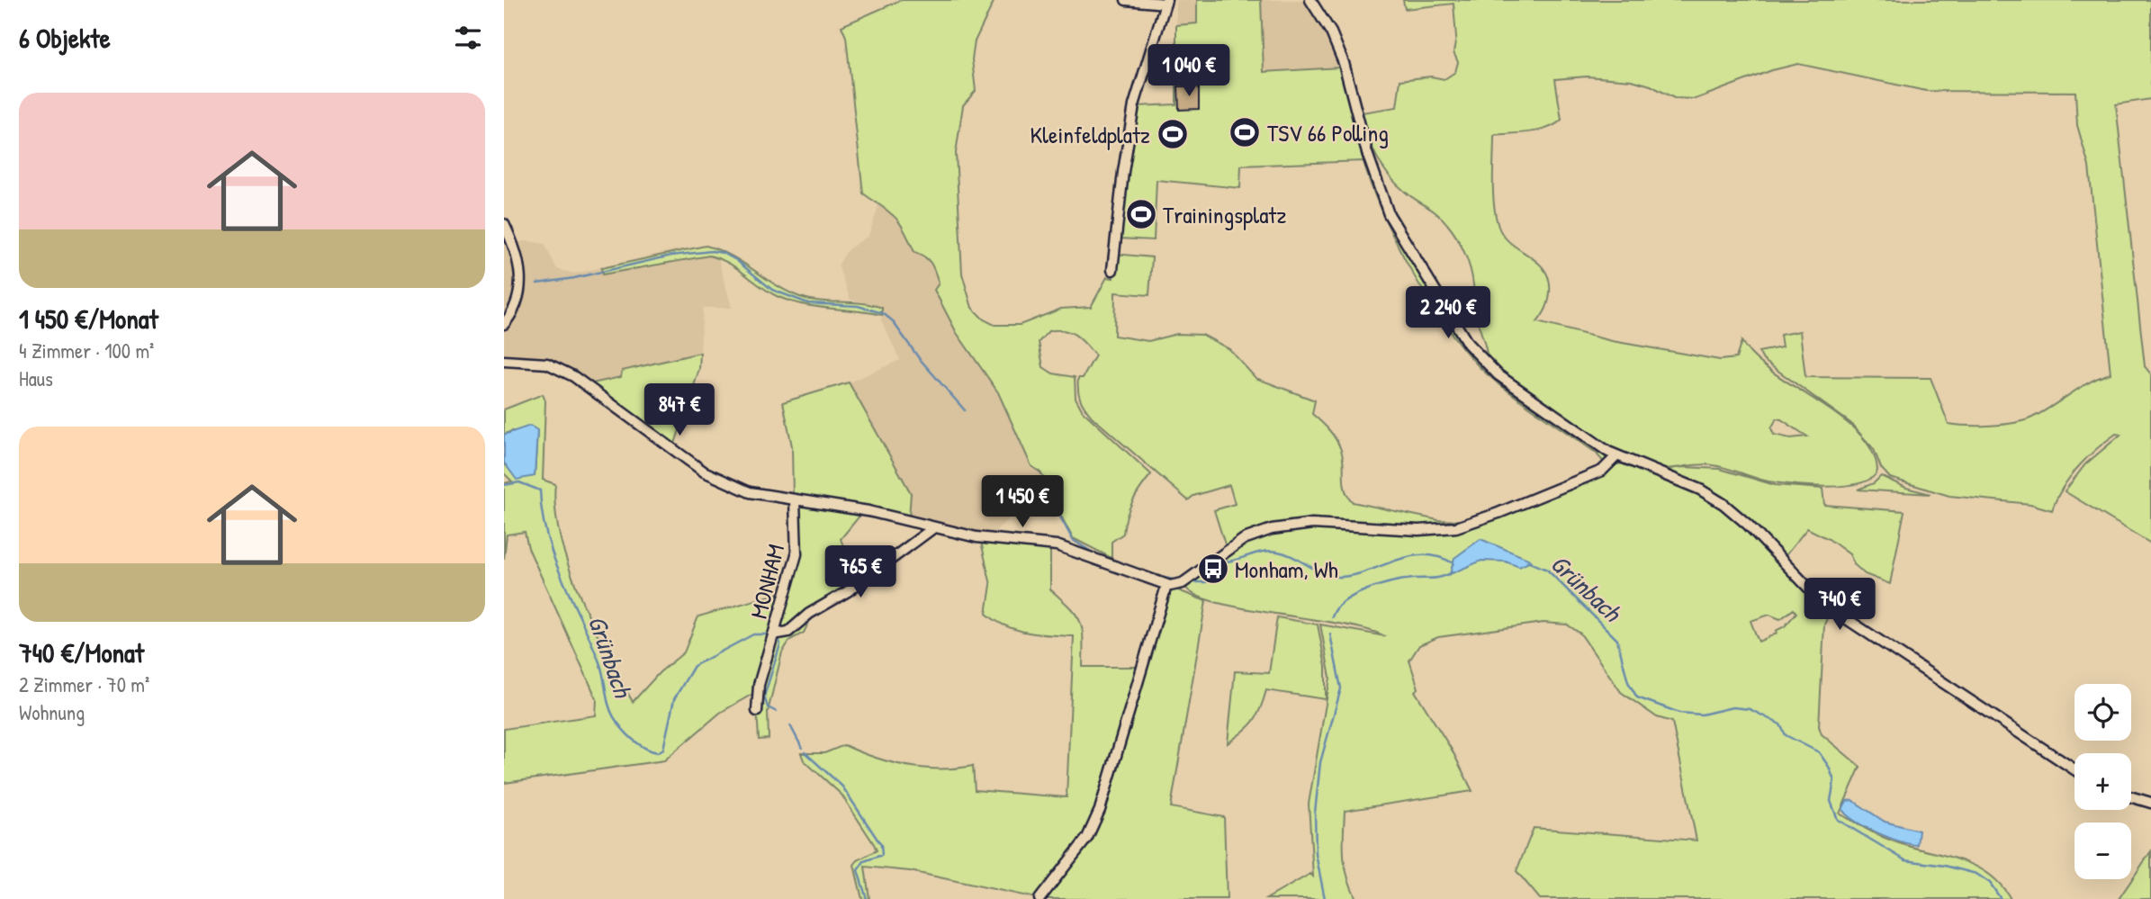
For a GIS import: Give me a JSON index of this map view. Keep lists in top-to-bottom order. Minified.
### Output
{"streets":{"street":["MONHAM"]},"water":["Grünbach"],"places":{"sports":["TSV 66 Polling","Kleinfeldplatz","Trainingsplatz"],"bus stop":["Monham, Wh"]},"page":{"heading":"6 Objekte","price":["1 040 €","2 240 €","847 €","1 450 €","765 €","740 €"],"list":[{"name":"1 450 €/Monat","note":"4 Zimmer · 100 m² · Haus"},{"name":"740 €/Monat","note":"2 Zimmer · 70 m² · Wohnung"}],"map_buttons":["+","−"]}}
